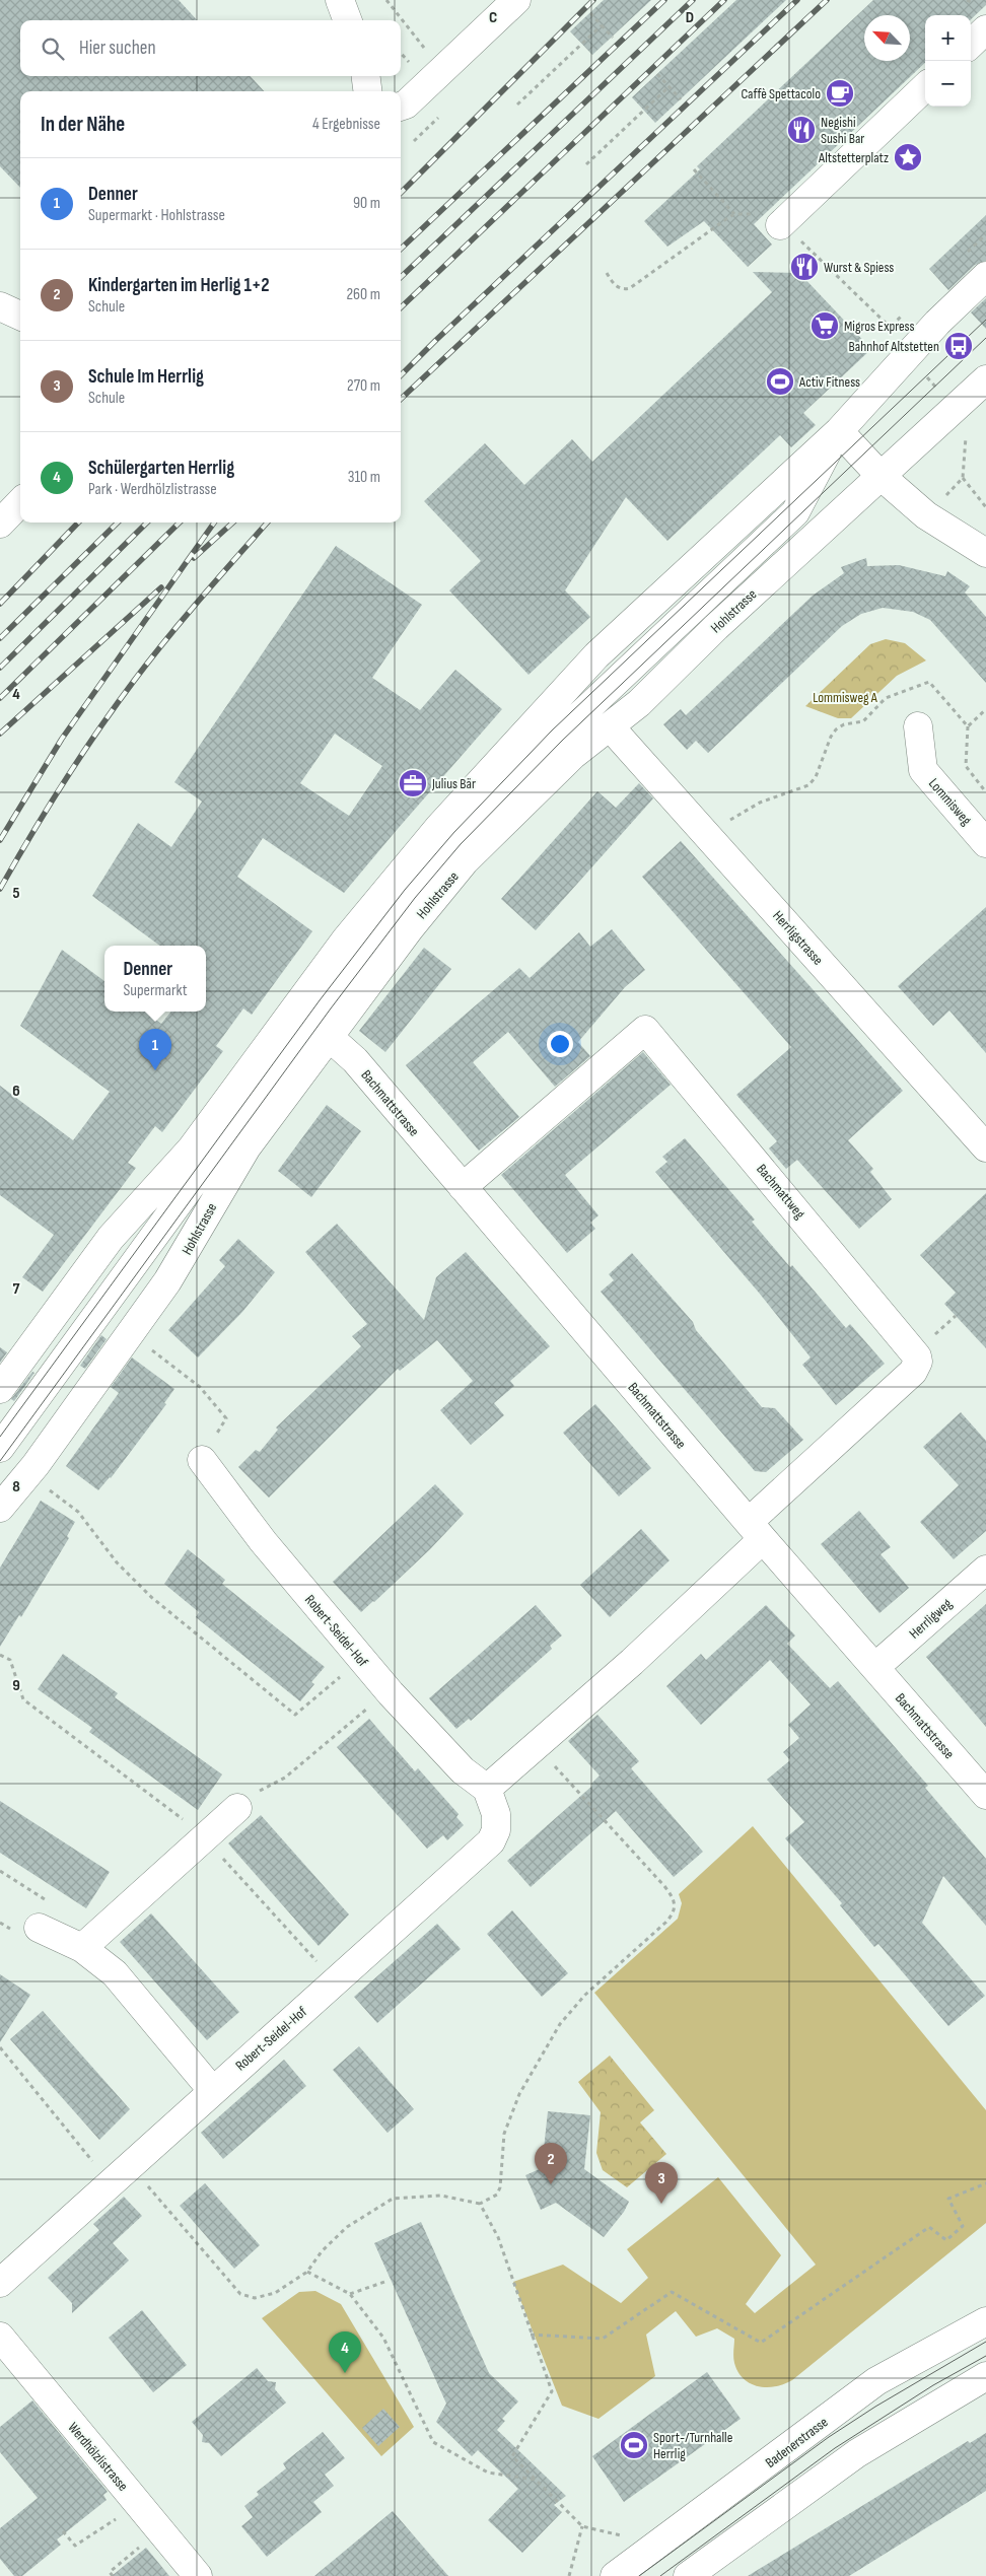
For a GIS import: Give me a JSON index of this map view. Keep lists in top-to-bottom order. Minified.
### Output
{"streets":{"street":["Hohlstrasse","Lommisweg","Herrligstrasse","Bachmattstrasse","Bachmattweg","Herrligweg","Robert-Seidel-Hof","Badenerstrasse","Werdhölzlistrasse"]},"crossings":[["Hohlstrasse","Herrligstrasse"],["Hohlstrasse","Bachmattstrasse"],["Bachmattstrasse","Bachmattweg"],["Bachmattstrasse","Herrligweg"]],"parks":["Lommisweg A"],"places":{"cafe":["Caffè Spettacolo"],"restaurant":["Negishi Sushi Bar","Wurst & Spiess"],"place":["Altstetterplatz"],"supermarket":["Migros Express"],"bus stop":["Bahnhof Altstetten"],"sports":["Activ Fitness","Sport-/Turnhalle Herrlig"],"office":["Julius Bär"]},"north":"top left","page":{"map_buttons":["+","−"],"search":"Hier suchen","heading":["In der Nähe","4 Ergebnisse"],"list":[{"mark":"1","name":"Denner","note":"Supermarkt · Hohlstrasse","value":"90 m"},{"mark":"2","name":"Kindergarten im Herlig 1+2","note":"Schule","value":"260 m"},{"mark":"3","name":"Schule Im Herrlig","note":"Schule","value":"270 m"},{"mark":"4","name":"Schülergarten Herrlig","note":"Park · Werdhölzlistrasse","value":"310 m"}],"popup":["Denner","Supermarkt"],"pins":["1","2","3","4"]},"grid":{"columns":["C","D"],"rows":["4","5","6","7","8","9"]}}
